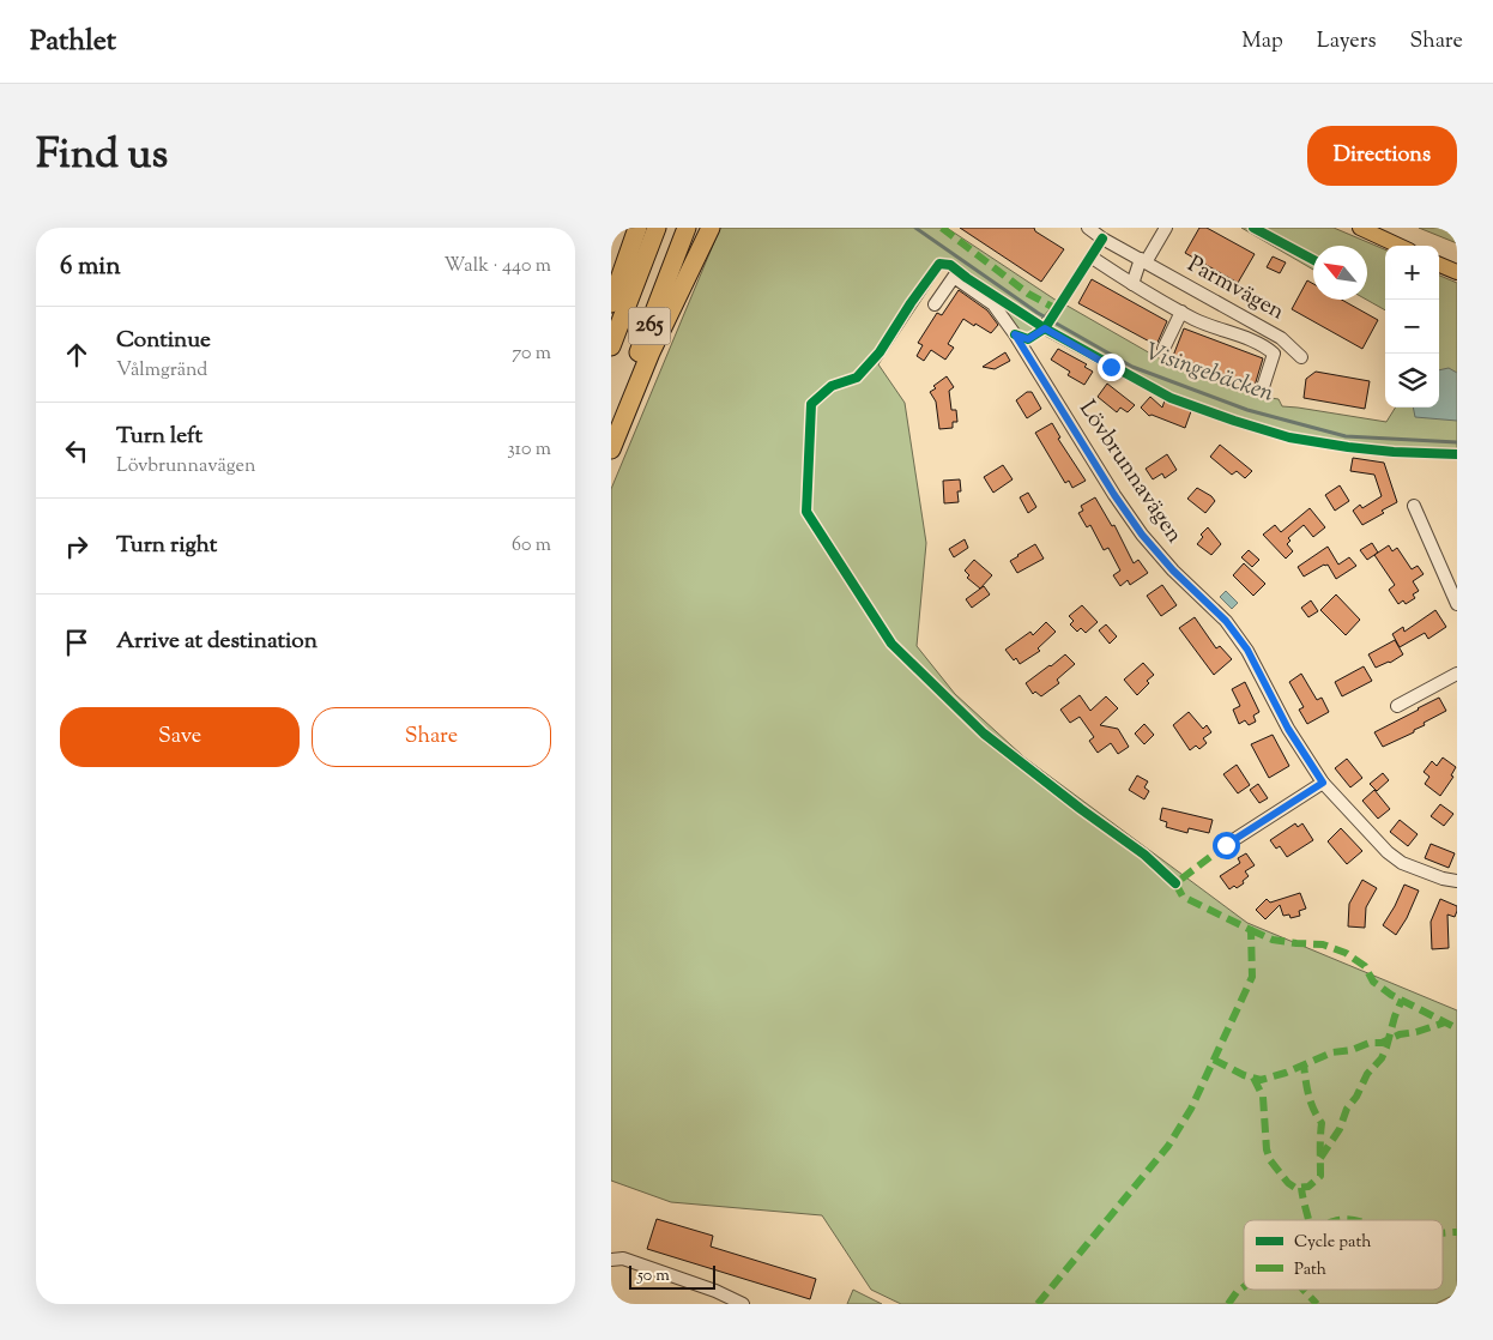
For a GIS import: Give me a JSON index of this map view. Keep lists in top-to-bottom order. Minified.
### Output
{"streets":{"highway":["265"],"street":["Parmvägen","Lövbrunnavägen"]},"water":["Visingebäcken"],"legend":["Cycle path","Path"],"scale_bar":"50 m","north":"top left","page":{"header":"Pathlet","nav":["Map","Layers","Share"],"title":"Find us","buttons":["Directions",["Save","Share"]],"heading":["6 min","Walk · 440 m"],"map_buttons":["+","−"],"list":[["Continue","Vålmgränd","70 m"],["Turn left","Lövbrunnavägen","310 m"],["Turn right","60 m"],"Arrive at destination"],"scale":"50 m"}}
